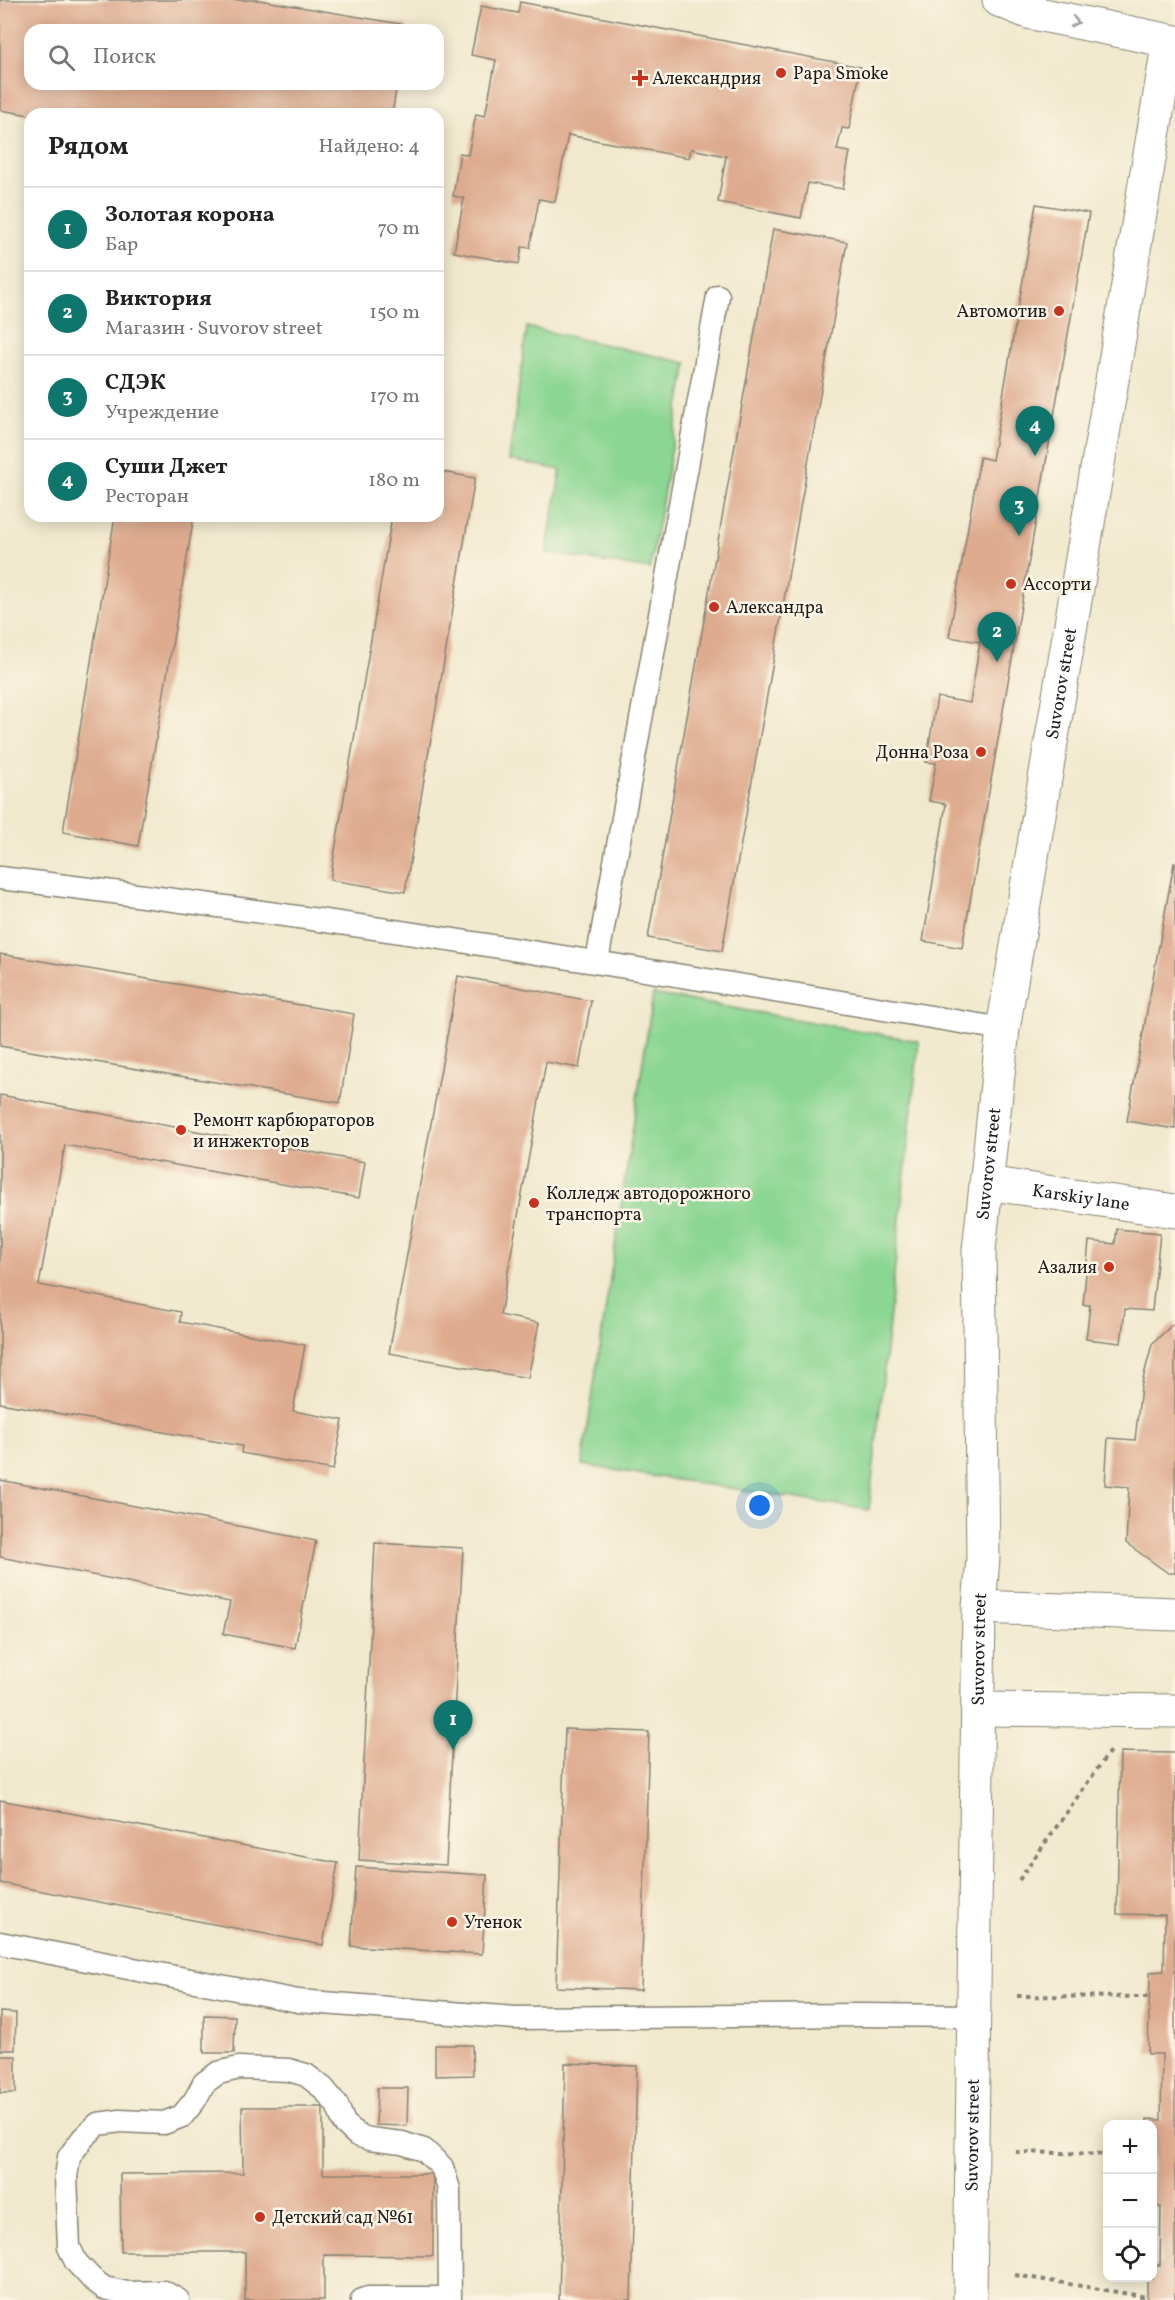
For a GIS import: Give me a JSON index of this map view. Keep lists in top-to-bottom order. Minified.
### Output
{"streets":{"street":["Suvorov street","Karskiy lane"]},"crossings":[["Suvorov street","Karskiy lane"]],"places":{"other":["Papa Smoke","Автомотив","Ассорти","Александра","Донна Роза","Ремонт карбюраторов и инжекторов","Колледж автодорожного транспорта","Азалия","Утенок","Детский сад №61"],"health":["Александрия"]},"page":{"search":"Поиск","heading":["Рядом","Найдено: 4"],"list":[{"mark":"1","name":"Золотая корона","note":"Бар","value":"70 m"},{"mark":"2","name":"Виктория","note":"Магазин · Suvorov street","value":"150 m"},{"mark":"3","name":"СДЭК","note":"Учреждение","value":"170 m"},{"mark":"4","name":"Суши Джет","note":"Ресторан","value":"180 m"}],"pins":["4","3","2","1"],"map_buttons":["+","−"]}}
